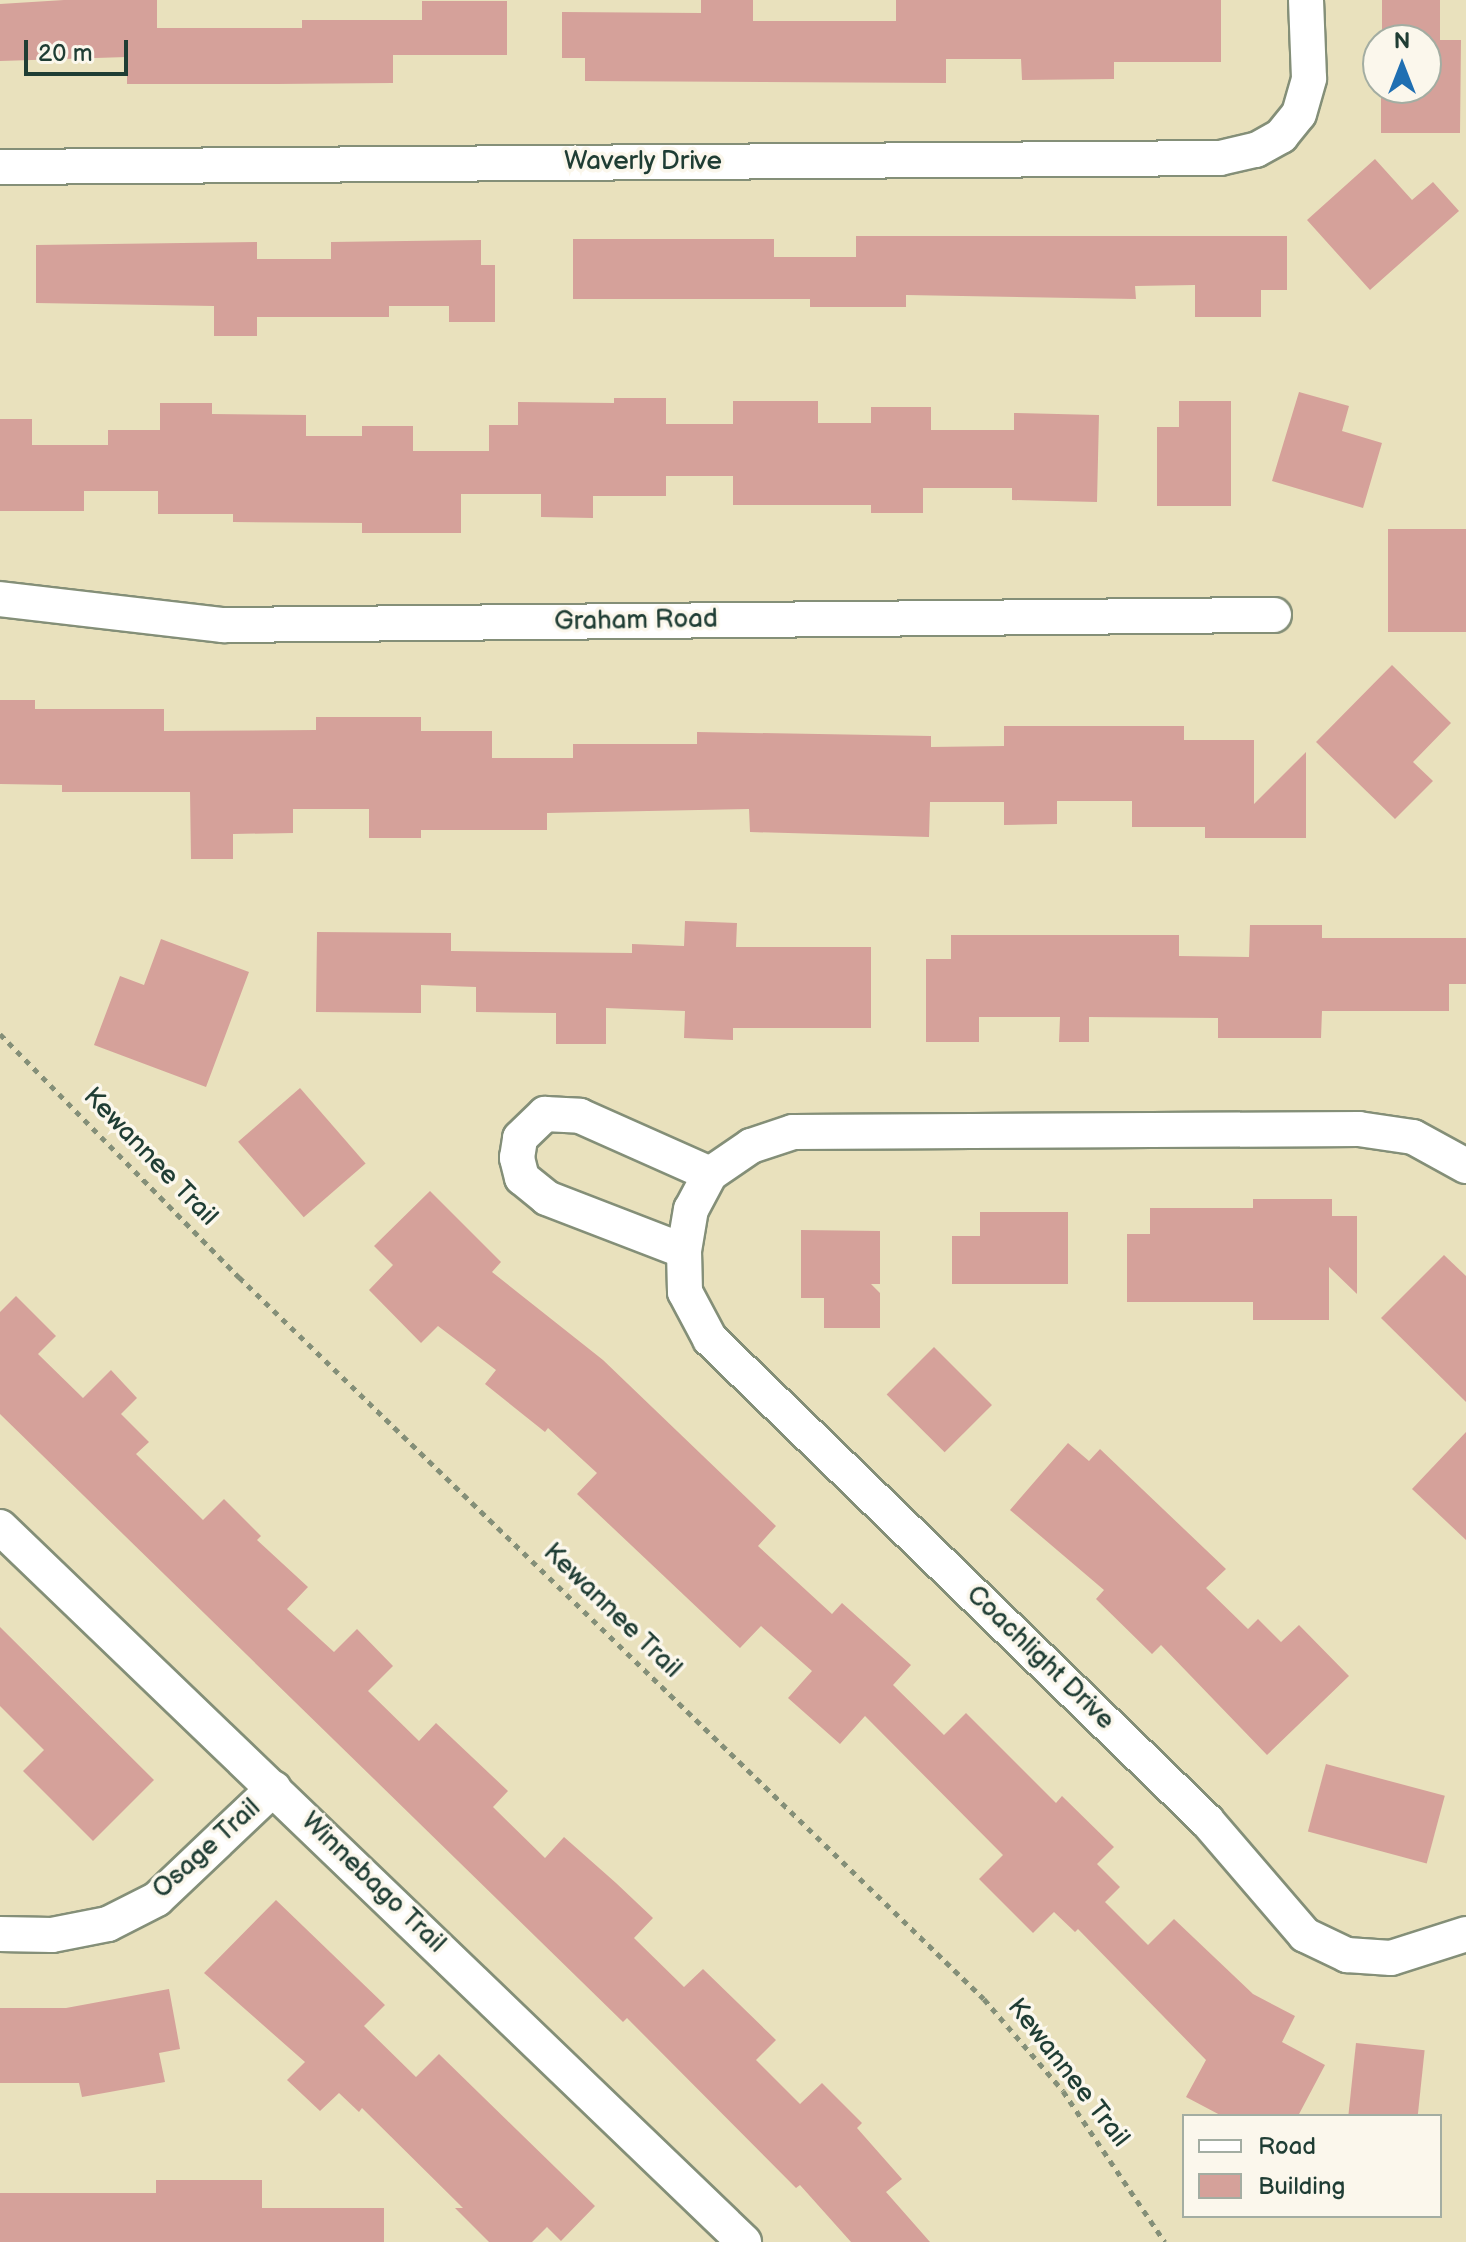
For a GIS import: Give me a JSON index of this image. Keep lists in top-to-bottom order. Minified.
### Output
{"streets":{"street":["Waverly Drive","Graham Road","Coachlight Drive","Osage Trail","Winnebago Trail"],"path":["Kewannee Trail"]},"crossings":[["Osage Trail","Winnebago Trail"]],"legend":["Road","Building"],"scale_bar":"20 m","north":"top"}
